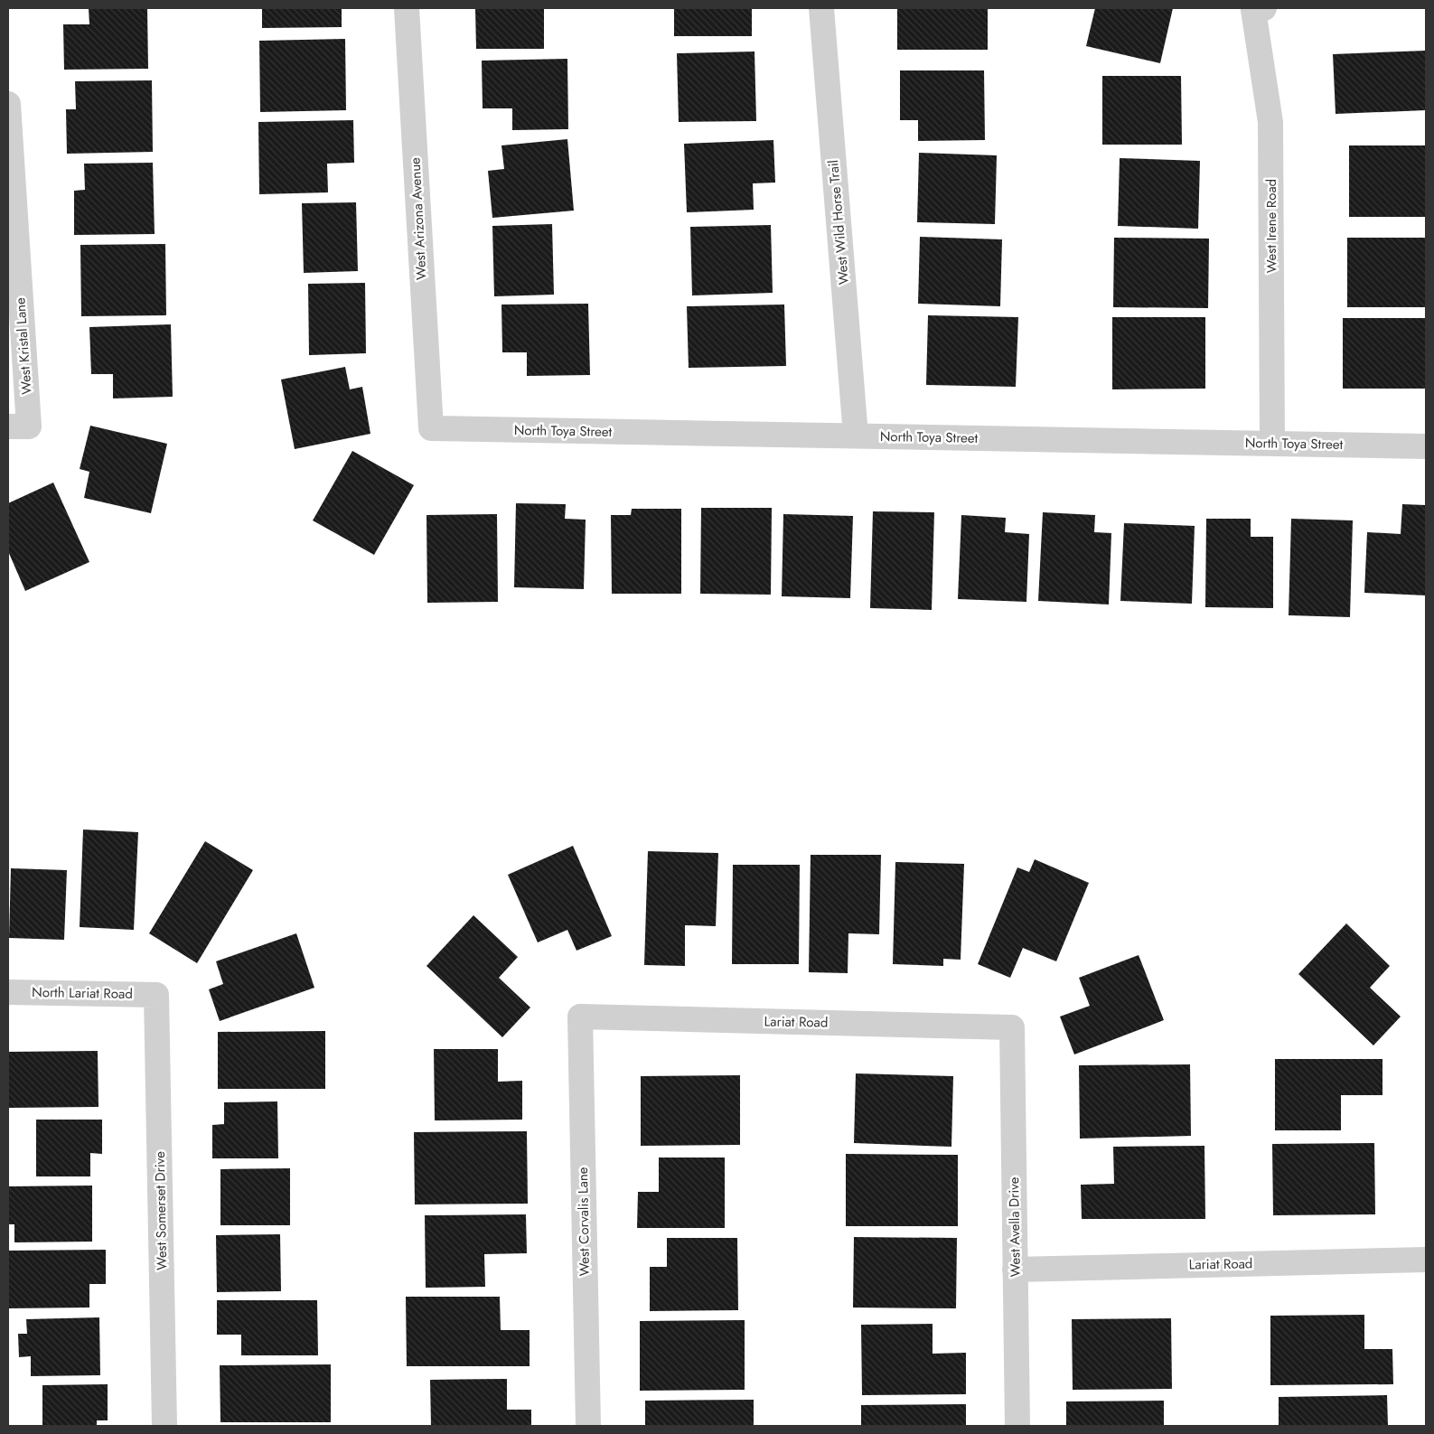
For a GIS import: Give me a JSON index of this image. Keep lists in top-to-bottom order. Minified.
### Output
{"streets":{"street":["West Arizona Avenue","West Wild Horse Trail","West Irene Road","West Kristal Lane","North Toya Street","North Lariat Road","Lariat Road","West Somerset Drive","West Corvalis Lane","West Avella Drive"]},"crossings":[["West Arizona Avenue","North Toya Street"],["West Wild Horse Trail","North Toya Street"],["West Irene Road","North Toya Street"],["North Lariat Road","West Somerset Drive"],["Lariat Road","West Corvalis Lane"],["Lariat Road","West Avella Drive"]]}
